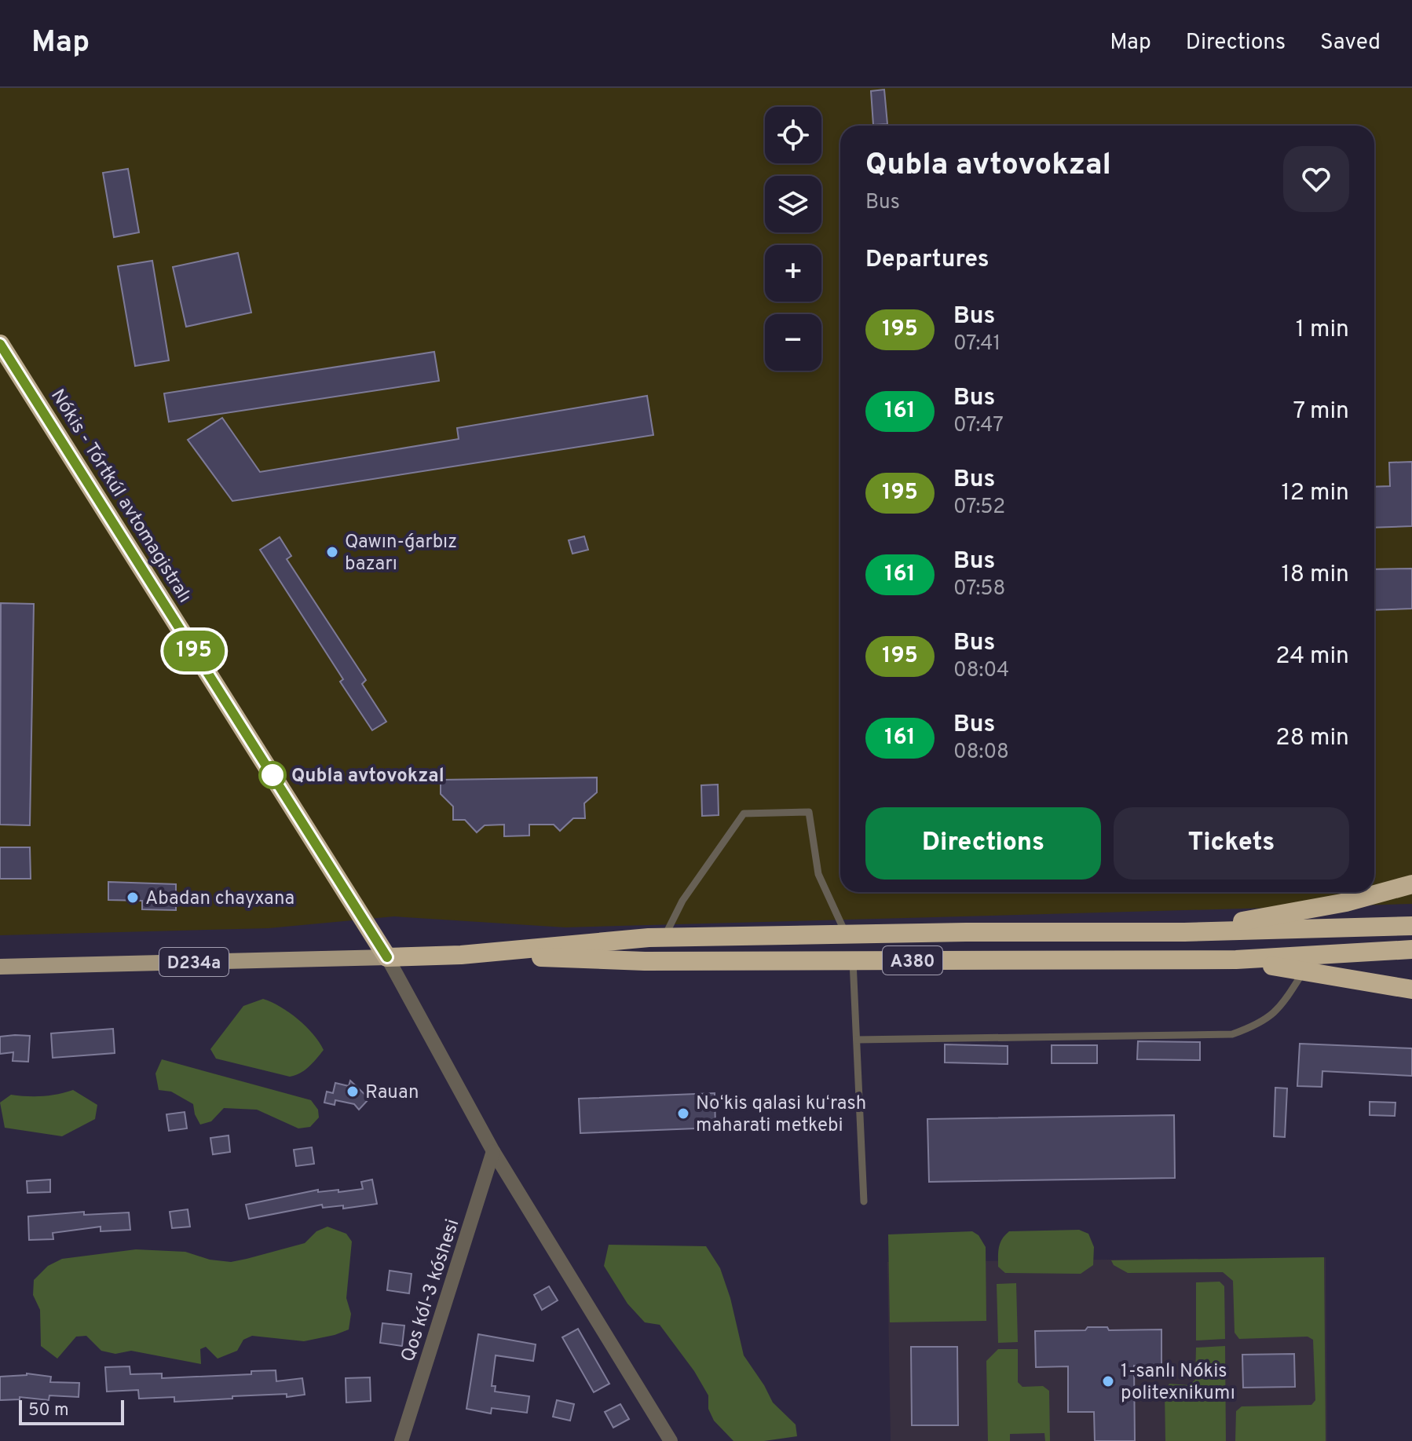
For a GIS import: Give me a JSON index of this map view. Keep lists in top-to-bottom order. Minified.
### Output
{"streets":{"highway":["Nókis - Tórtkúl avtomagistralı","A380"],"main road":["D234a"],"street":["Qos kól-3 kóshesi"]},"crossings":[["Nókis - Tórtkúl avtomagistralı","A380"],["Nókis - Tórtkúl avtomagistralı","D234a"],["A380","D234a"]],"places":["Qawın-ǵarbız bazarı","Qubla avtovokzal","Abadan chayxana","Rauan","Noʻkis qalasi kuʻrash maharati metkebi","1-sanlı Nókis politexnikumı"],"lines":["bus line 195"],"scale_bar":"50 m","page":{"header":"Map","nav":["Map","Directions","Saved"],"on_map":"195","map_buttons":["+","−"],"heading":[["Qubla avtovokzal","Bus"],"Departures"],"list":[{"mark":"195","name":"Bus","note":"07:41","value":"1 min"},{"mark":"161","name":"Bus","note":"07:47","value":"7 min"},{"mark":"195","name":"Bus","note":"07:52","value":"12 min"},{"mark":"161","name":"Bus","note":"07:58","value":"18 min"},{"mark":"195","name":"Bus","note":"08:04","value":"24 min"},{"mark":"161","name":"Bus","note":"08:08","value":"28 min"}],"buttons":["Directions","Tickets"],"scale":"50 m"}}
